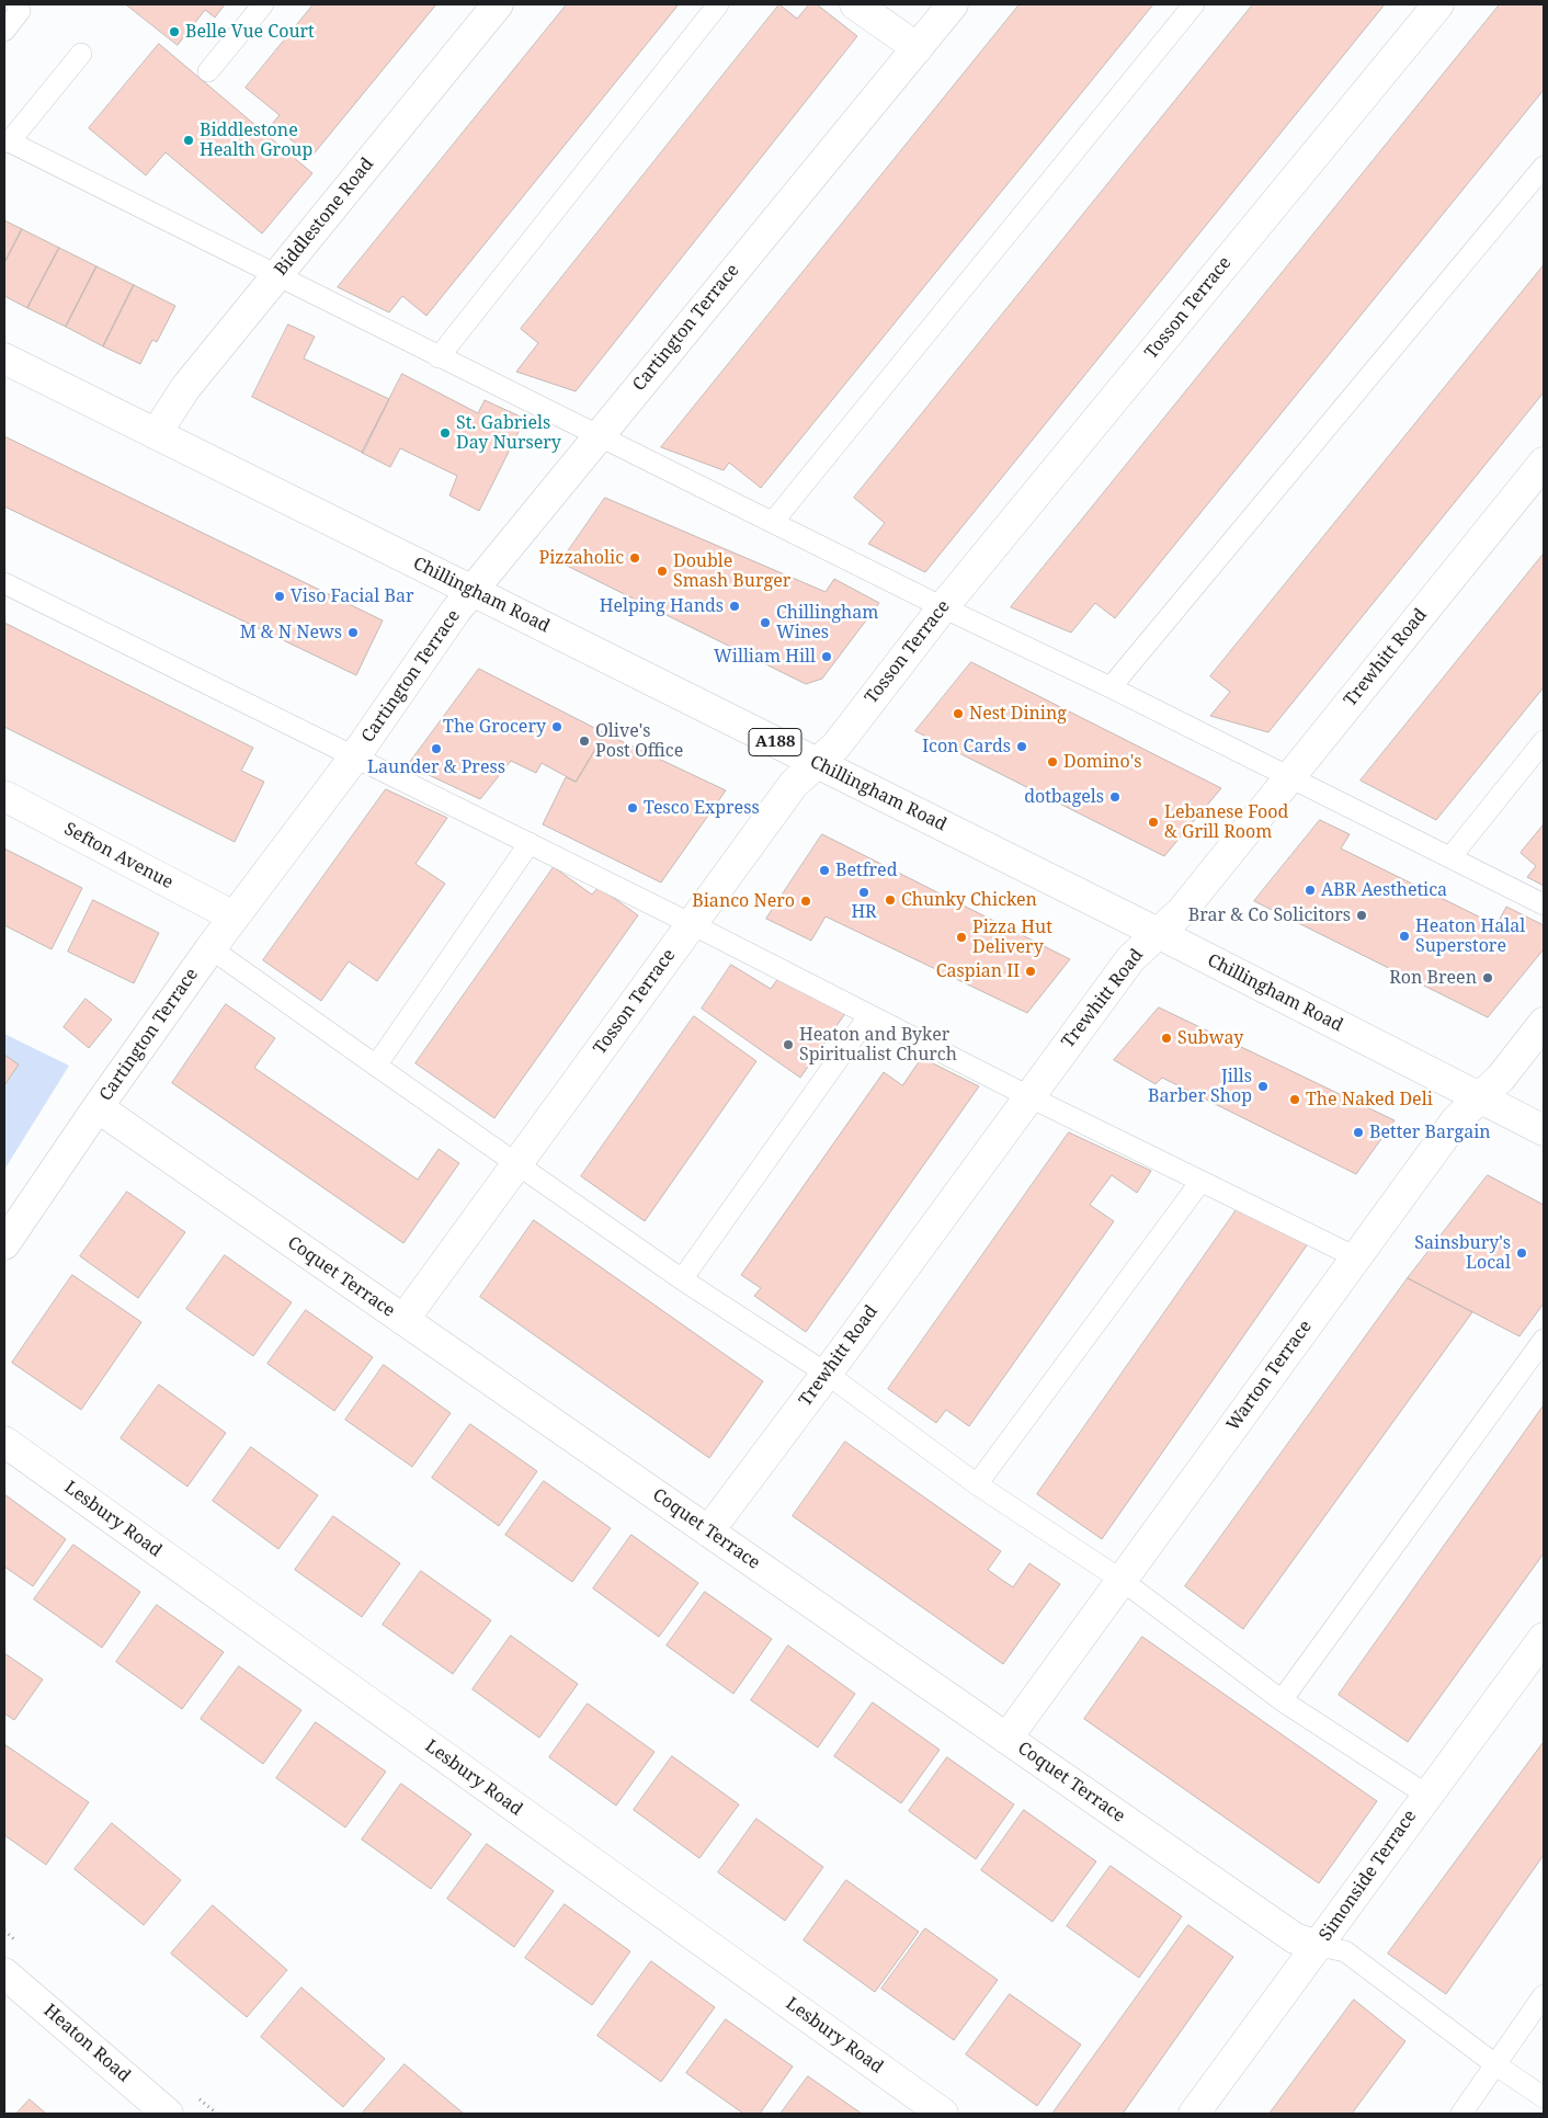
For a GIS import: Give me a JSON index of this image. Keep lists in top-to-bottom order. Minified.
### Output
{"streets":{"street":["Biddlestone Road","Tosson Terrace","Cartington Terrace","Chillingham Road","Trewhitt Road","A188","Sefton Avenue","Coquet Terrace","Warton Terrace","Lesbury Road","Simonside Terrace","Heaton Road"]},"crossings":[["Biddlestone Road","Chillingham Road"],["Tosson Terrace","Chillingham Road"],["Tosson Terrace","Coquet Terrace"],["Cartington Terrace","Chillingham Road"],["Cartington Terrace","Sefton Avenue"],["Cartington Terrace","Coquet Terrace"],["Chillingham Road","Trewhitt Road"],["Chillingham Road","Warton Terrace"],["Trewhitt Road","Coquet Terrace"],["Coquet Terrace","Warton Terrace"],["Coquet Terrace","Simonside Terrace"]],"places":["Belle Vue Court","Biddlestone Health Group","St. Gabriels Day Nursery","Pizzaholic","Double Smash Burger","Viso Facial Bar","Helping Hands","Chillingham Wines","M & N News","William Hill","Nest Dining","The Grocery","Olive's Post Office","Icon Cards","Launder & Press","Domino's","dotbagels","Tesco Express","Lebanese Food & Grill Room","Betfred","ABR Aesthetica","HR","Chunky Chicken","Bianco Nero","Brar & Co Solicitors","Heaton Halal Superstore","Pizza Hut Delivery","Caspian II","Ron Breen","Subway","Heaton and Byker Spiritualist Church","Jills Barber Shop","The Naked Deli","Better Bargain","Sainsbury's Local"]}
